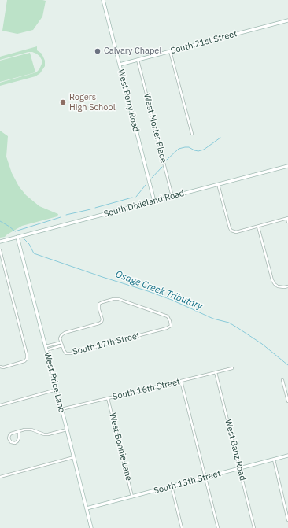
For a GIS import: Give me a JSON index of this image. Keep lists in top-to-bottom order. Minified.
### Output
{"streets":{"street":["South 21st Street","West Perry Road","West Morter Place","South Dixieland Road","South 17th Street","West Price Lane","South 16th Street","West Bonnie Lane","West Banz Road","South 13th Street"]},"crossings":[["South 21st Street","West Perry Road"],["South 21st Street","West Morter Place"],["West Perry Road","South Dixieland Road"],["West Morter Place","South Dixieland Road"],["South Dixieland Road","West Price Lane"],["South 17th Street","West Price Lane"],["West Price Lane","South 16th Street"],["West Price Lane","South 13th Street"],["South 16th Street","West Bonnie Lane"],["South 16th Street","West Banz Road"],["West Bonnie Lane","South 13th Street"],["West Banz Road","South 13th Street"]],"water":["Osage Creek Tributary"],"places":["Calvary Chapel","Rogers High School"]}
